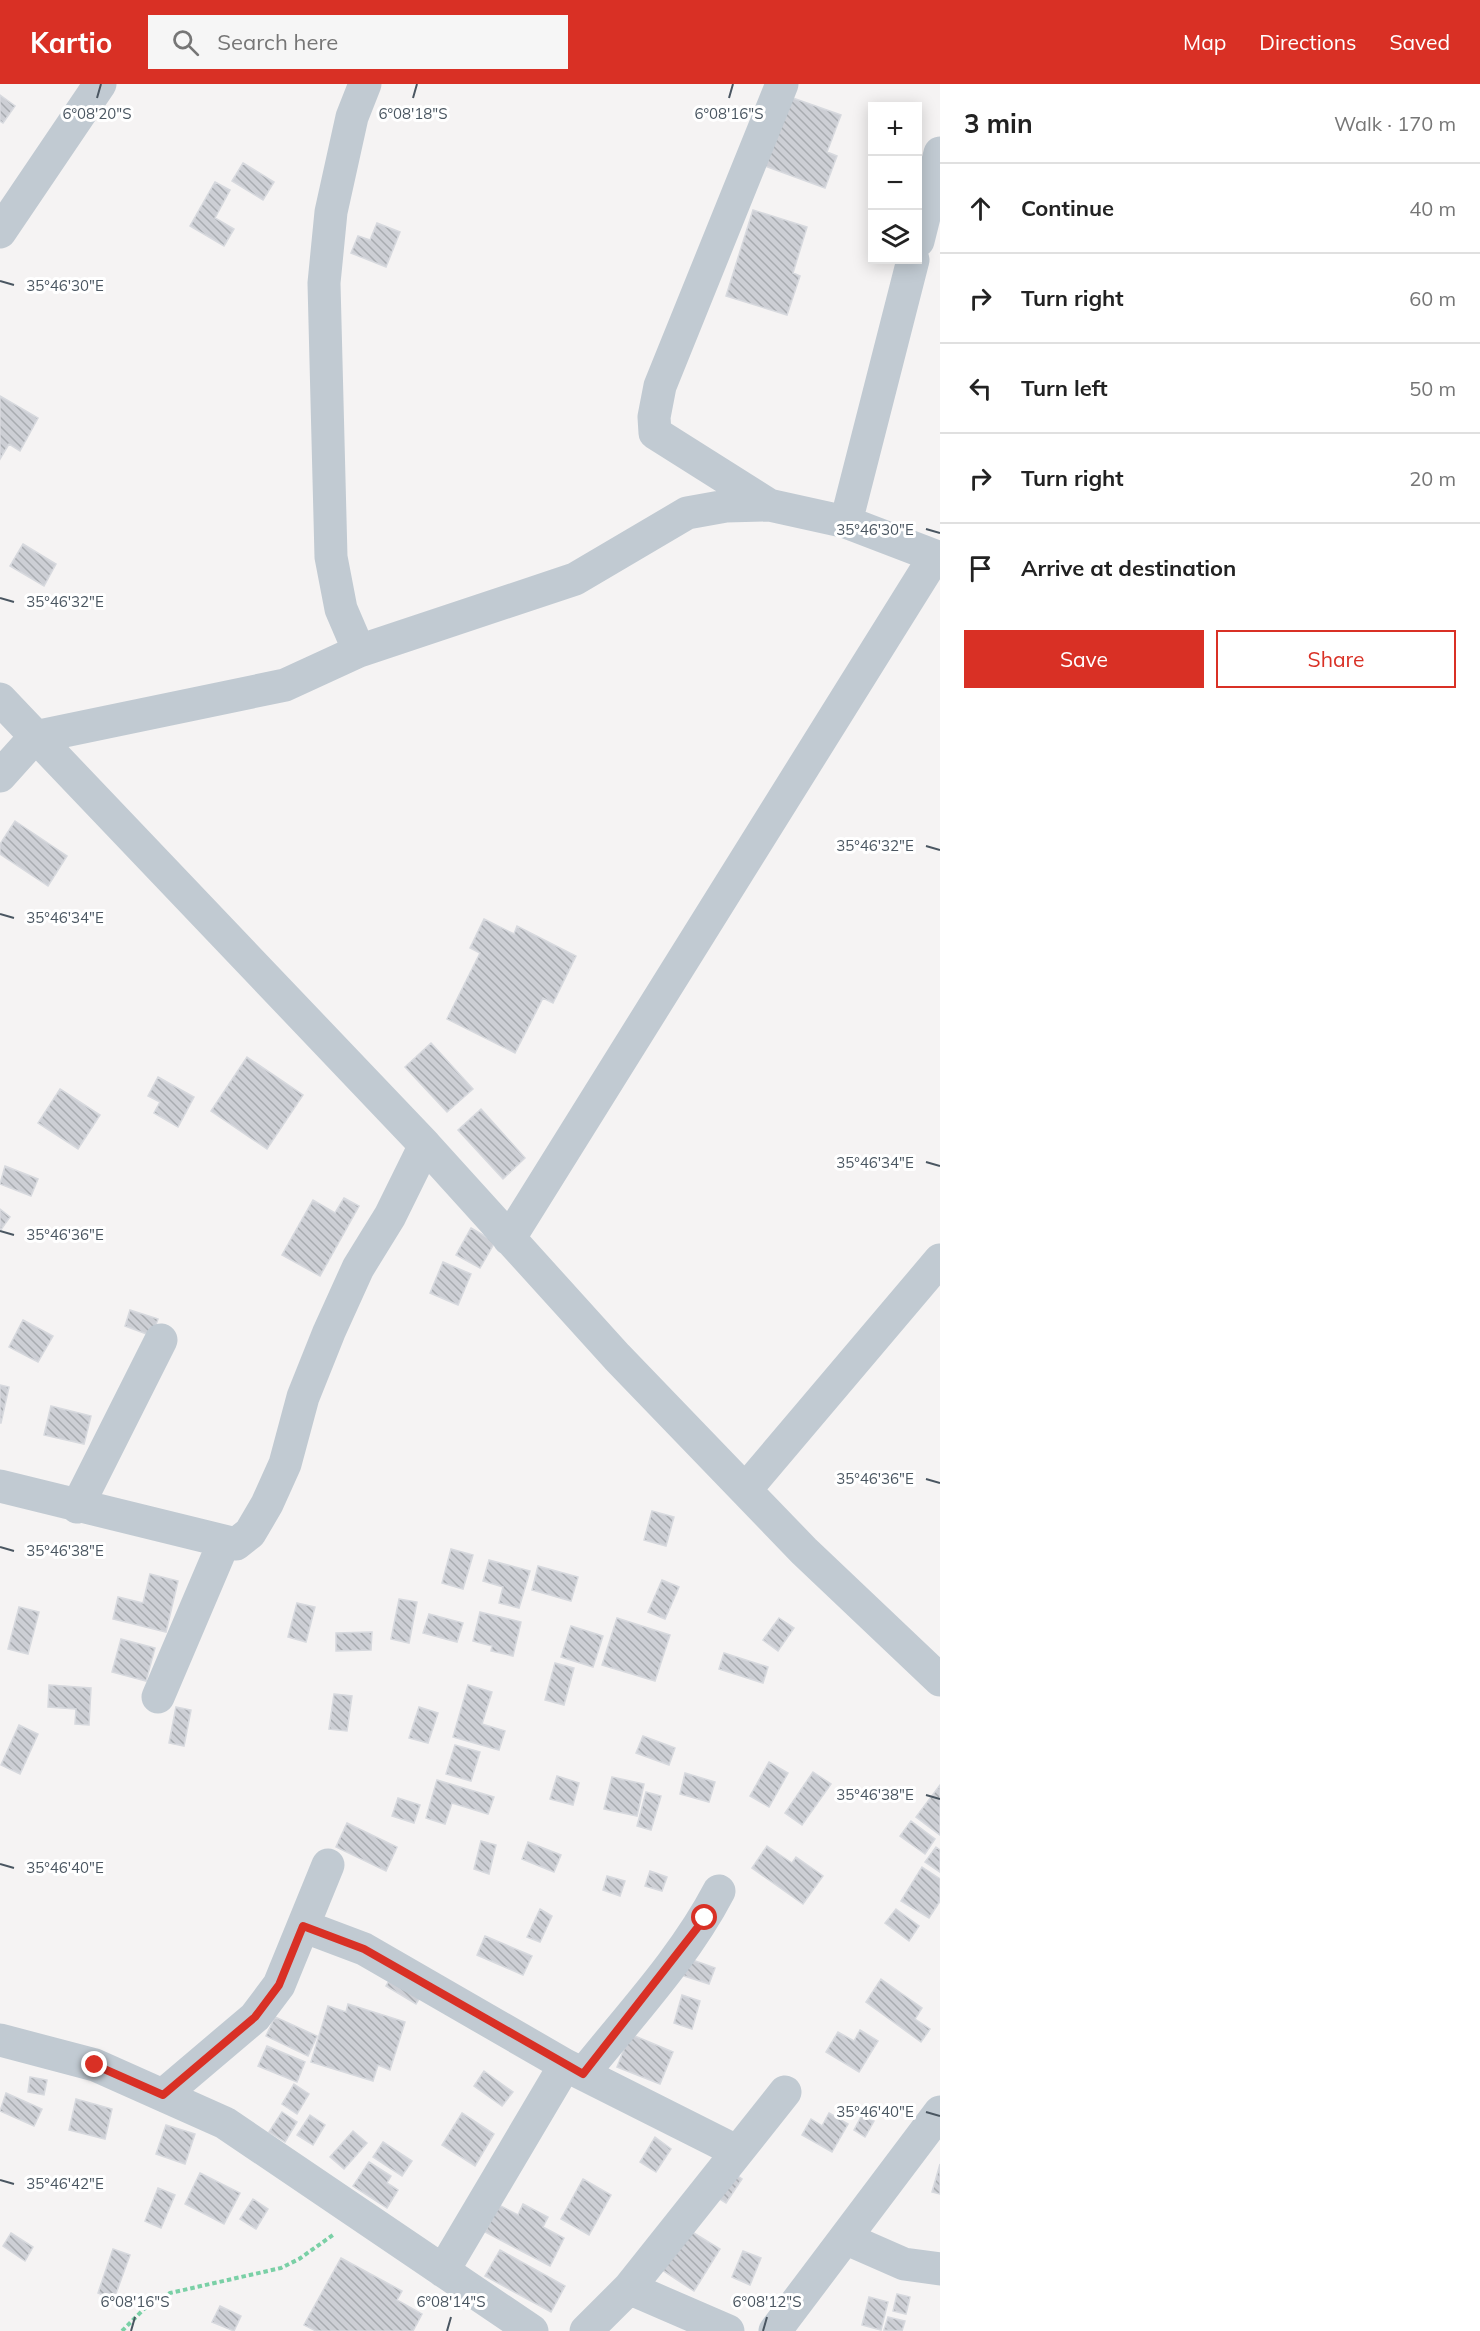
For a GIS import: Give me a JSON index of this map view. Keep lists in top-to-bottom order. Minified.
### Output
{"page":{"header":"Kartio","search":"Search here","nav":["Map","Directions","Saved"],"heading":["3 min","Walk · 170 m"],"map_buttons":["+","−"],"list":[["Continue","40 m"],["Turn right","60 m"],["Turn left","50 m"],["Turn right","20 m"],"Arrive at destination"],"buttons":["Save","Share"]},"coordinates":["6°08'20\"S","6°08'18\"S","6°08'16\"S","35°46'30\"E","35°46'32\"E","35°46'34\"E","35°46'36\"E","35°46'38\"E","35°46'40\"E","35°46'42\"E","6°08'14\"S","6°08'12\"S"]}
